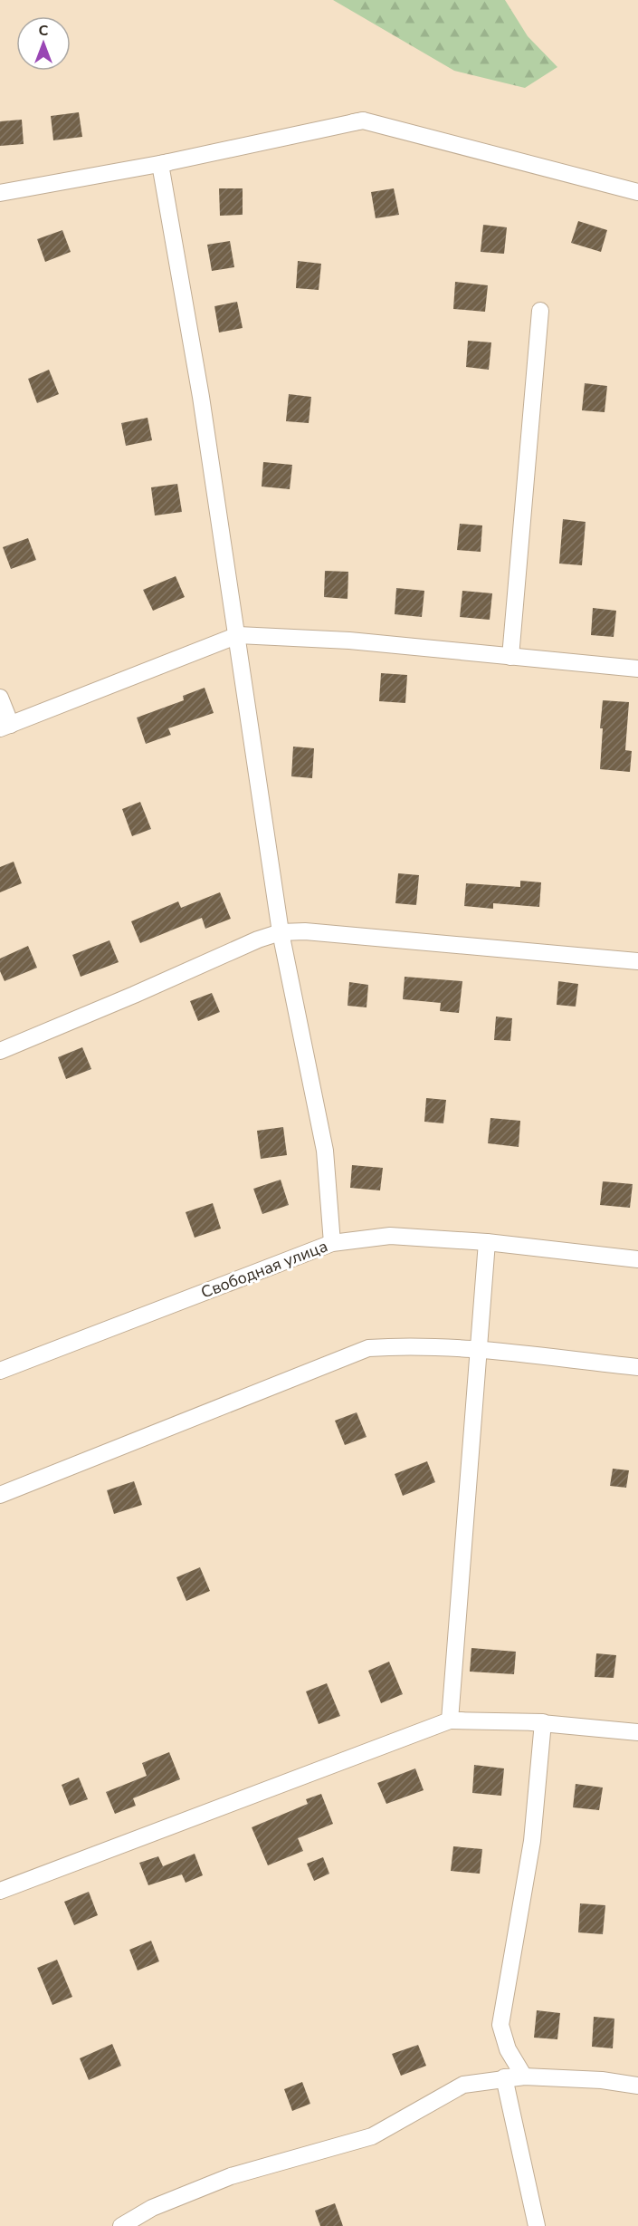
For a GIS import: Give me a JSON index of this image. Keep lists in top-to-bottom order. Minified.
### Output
{"streets":{"street":["Свободная улица"]},"north":"top"}
